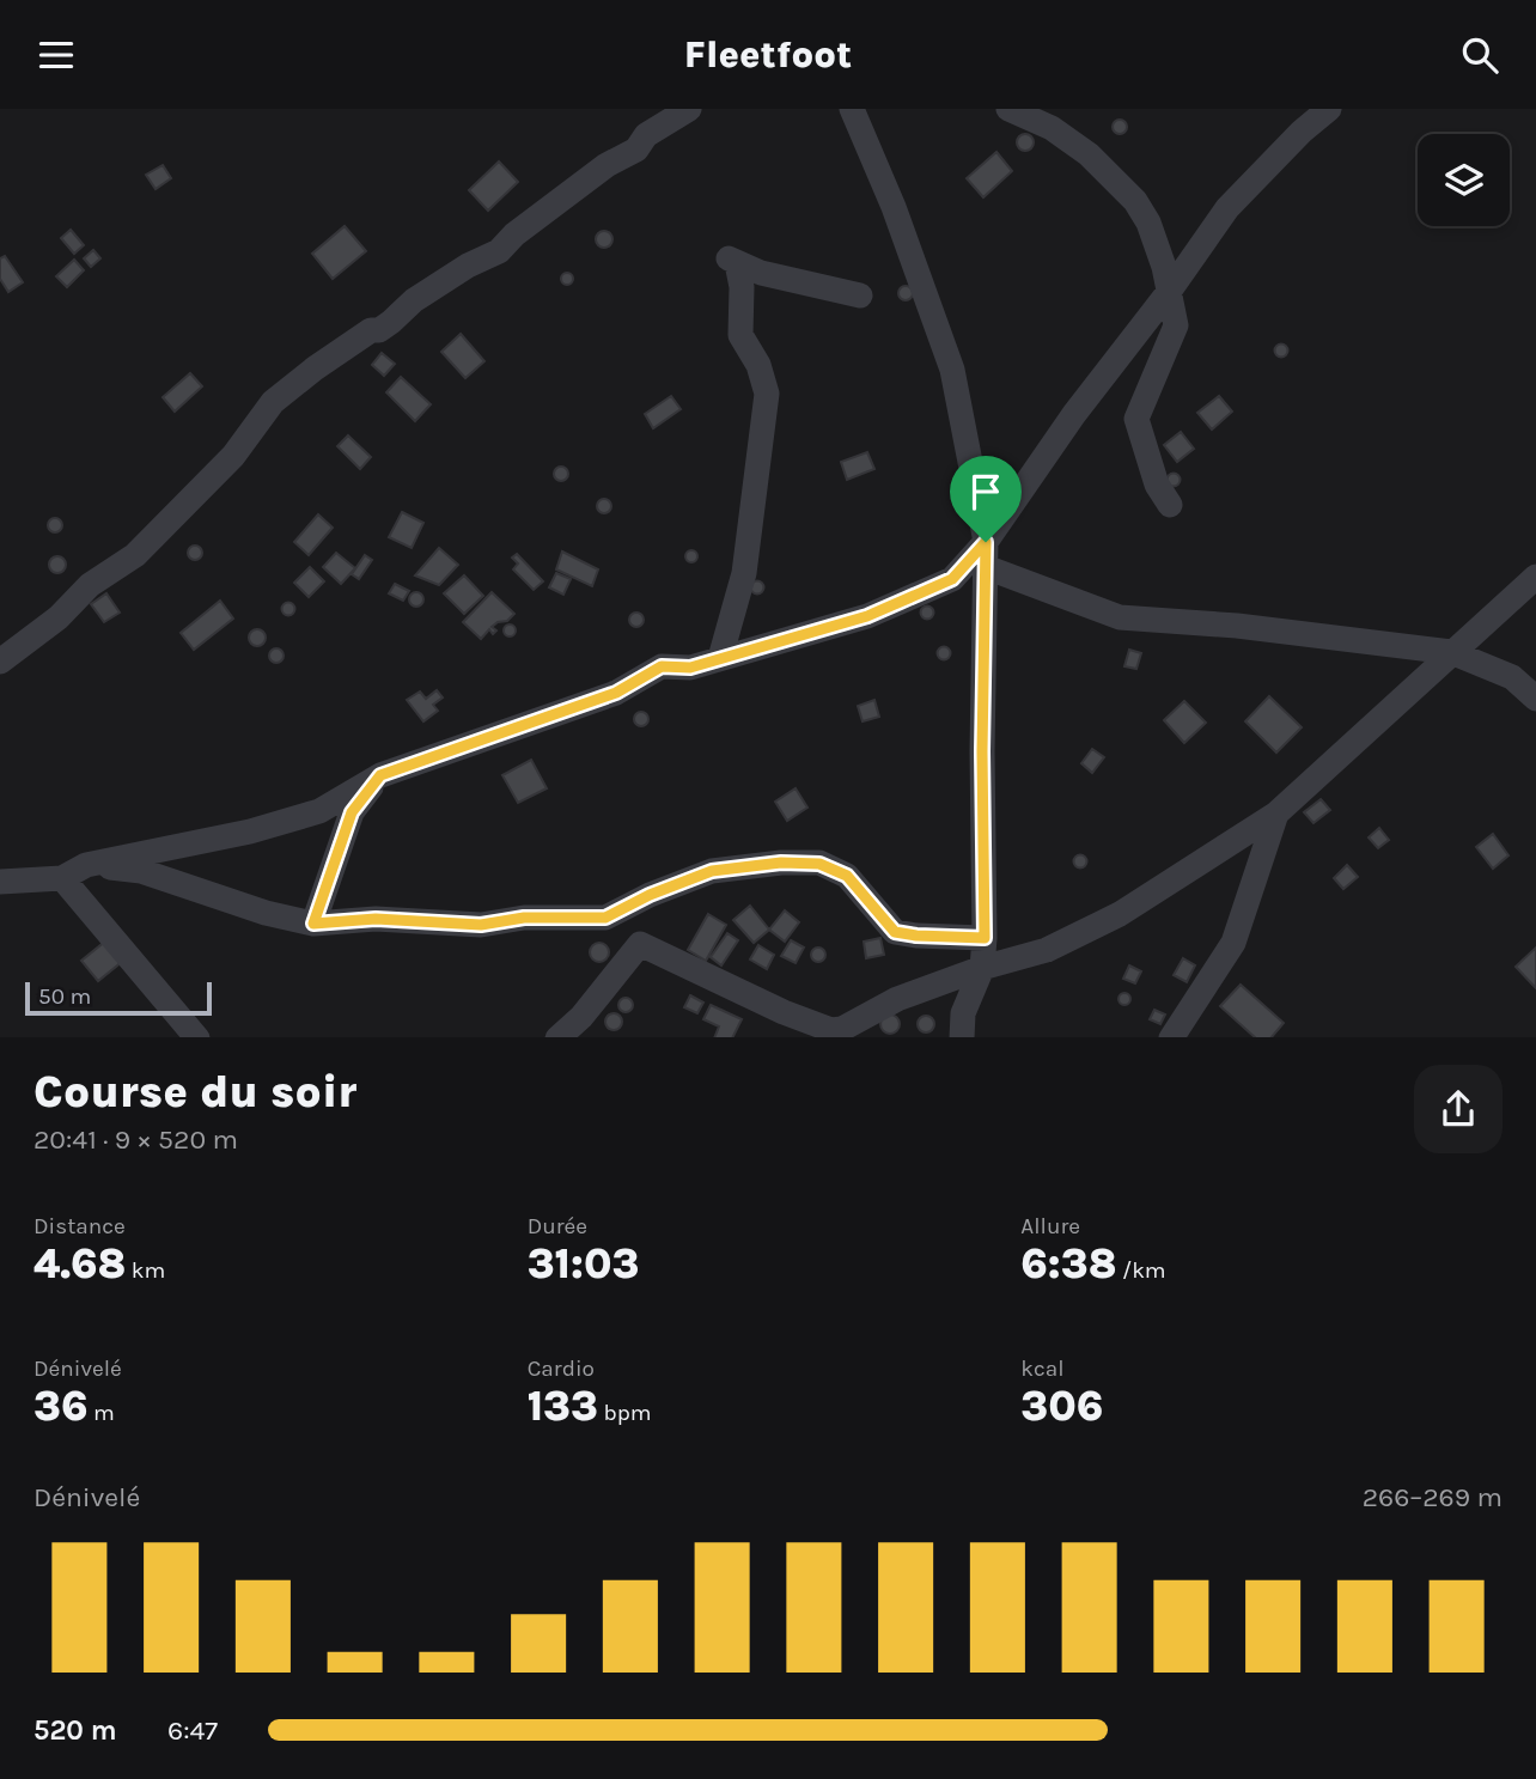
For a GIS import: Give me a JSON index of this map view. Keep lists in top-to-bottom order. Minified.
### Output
{"scale_bar":"50 m","page":{"header":"Fleetfoot","scale":"50 m","heading":["Course du soir","20:41 · 9 × 520 m"],"stats":[["Distance","4.68 km"],["Durée","31:03"],["Allure","6:38 /km"],["Dénivelé","36 m"],["Cardio","133 bpm"],["kcal","306"]],"chart":["Dénivelé","266–269 m"],"list":[{"name":"520 m","note":"6:47"}]}}
